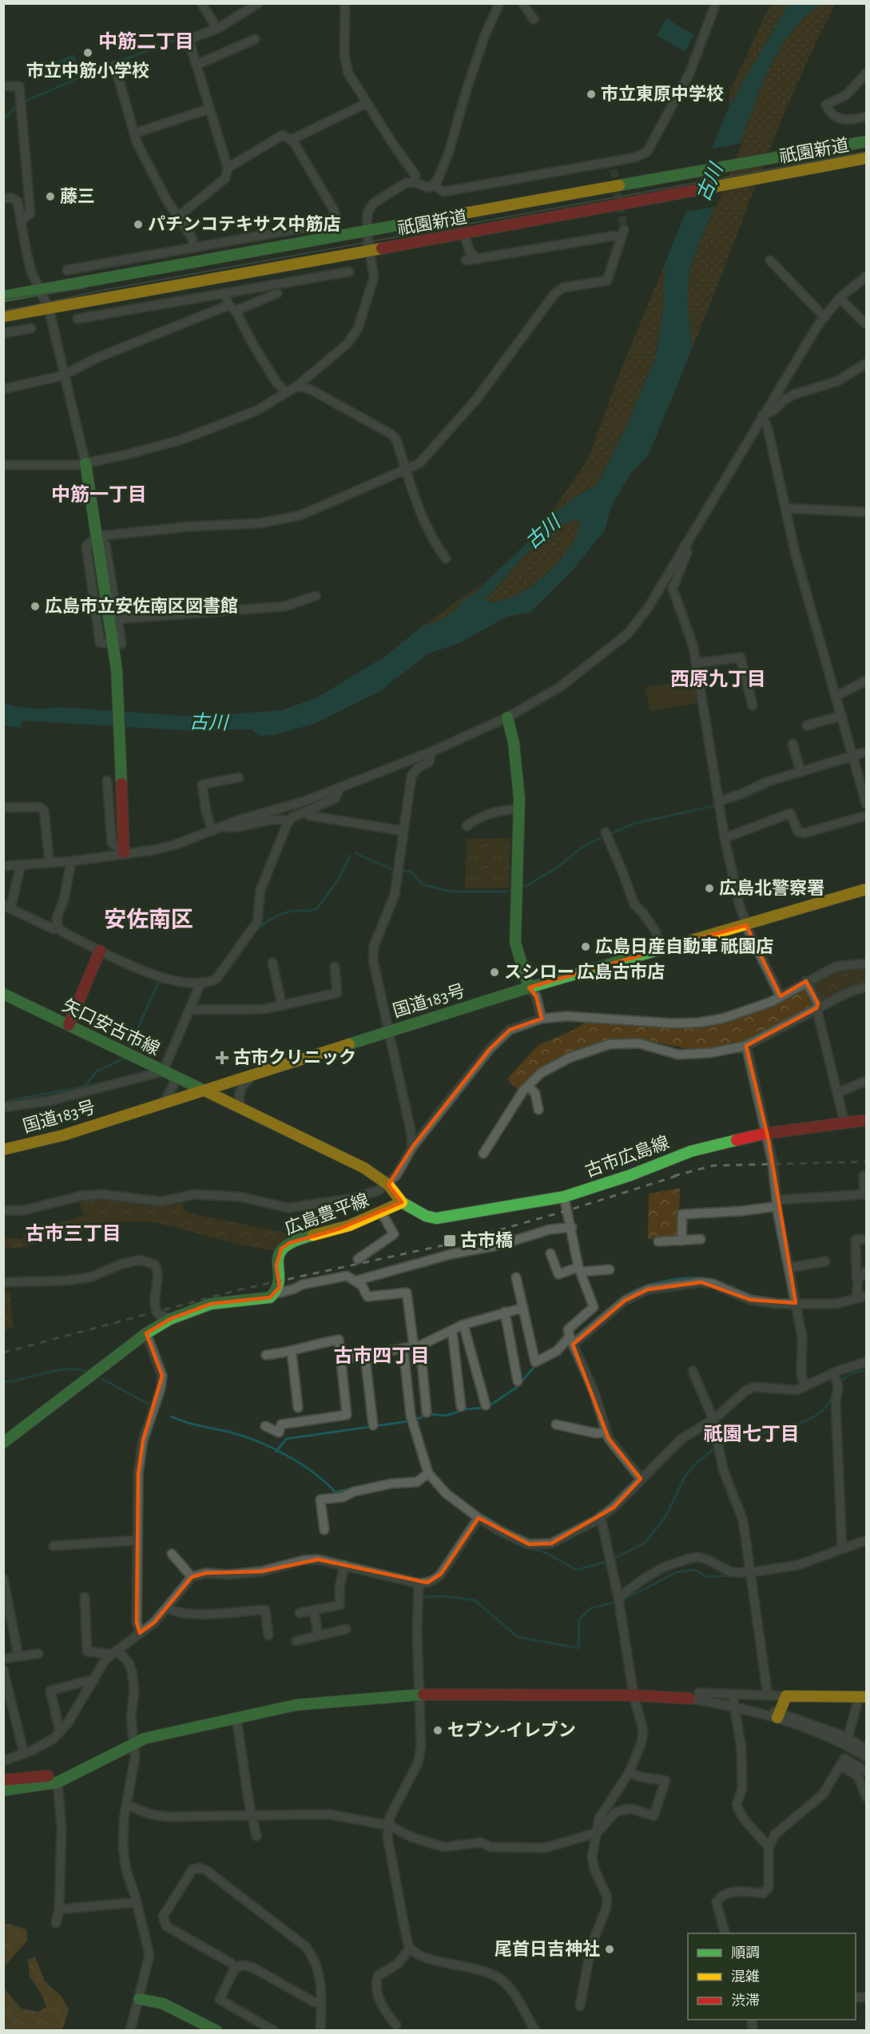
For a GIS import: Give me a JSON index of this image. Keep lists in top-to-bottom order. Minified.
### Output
{"streets":{"main road":["祇園新道","国道183号","矢口安古市線","古市広島線","広島豊平線"]},"crossings":[["国道183号","矢口安古市線"],["国道183号","広島豊平線"],["矢口安古市線","広島豊平線"],["古市広島線","広島豊平線"]],"districts":["中筋二丁目","中筋一丁目","西原九丁目","安佐南区","古市三丁目","古市四丁目","祇園七丁目"],"water":["古川"],"places":{"other":["市立中筋小学校","市立東原中学校","藤三","パチンコテキサス中筋店","広島市立安佐南区図書館","広島北警察署","広島日産自動車 祇園店","スシロー 広島古市店","セブン-イレブン","尾首日吉神社"],"health":["古市クリニック"],"transit":["古市橋"]},"legend":["順調","混雑","渋滞"]}
